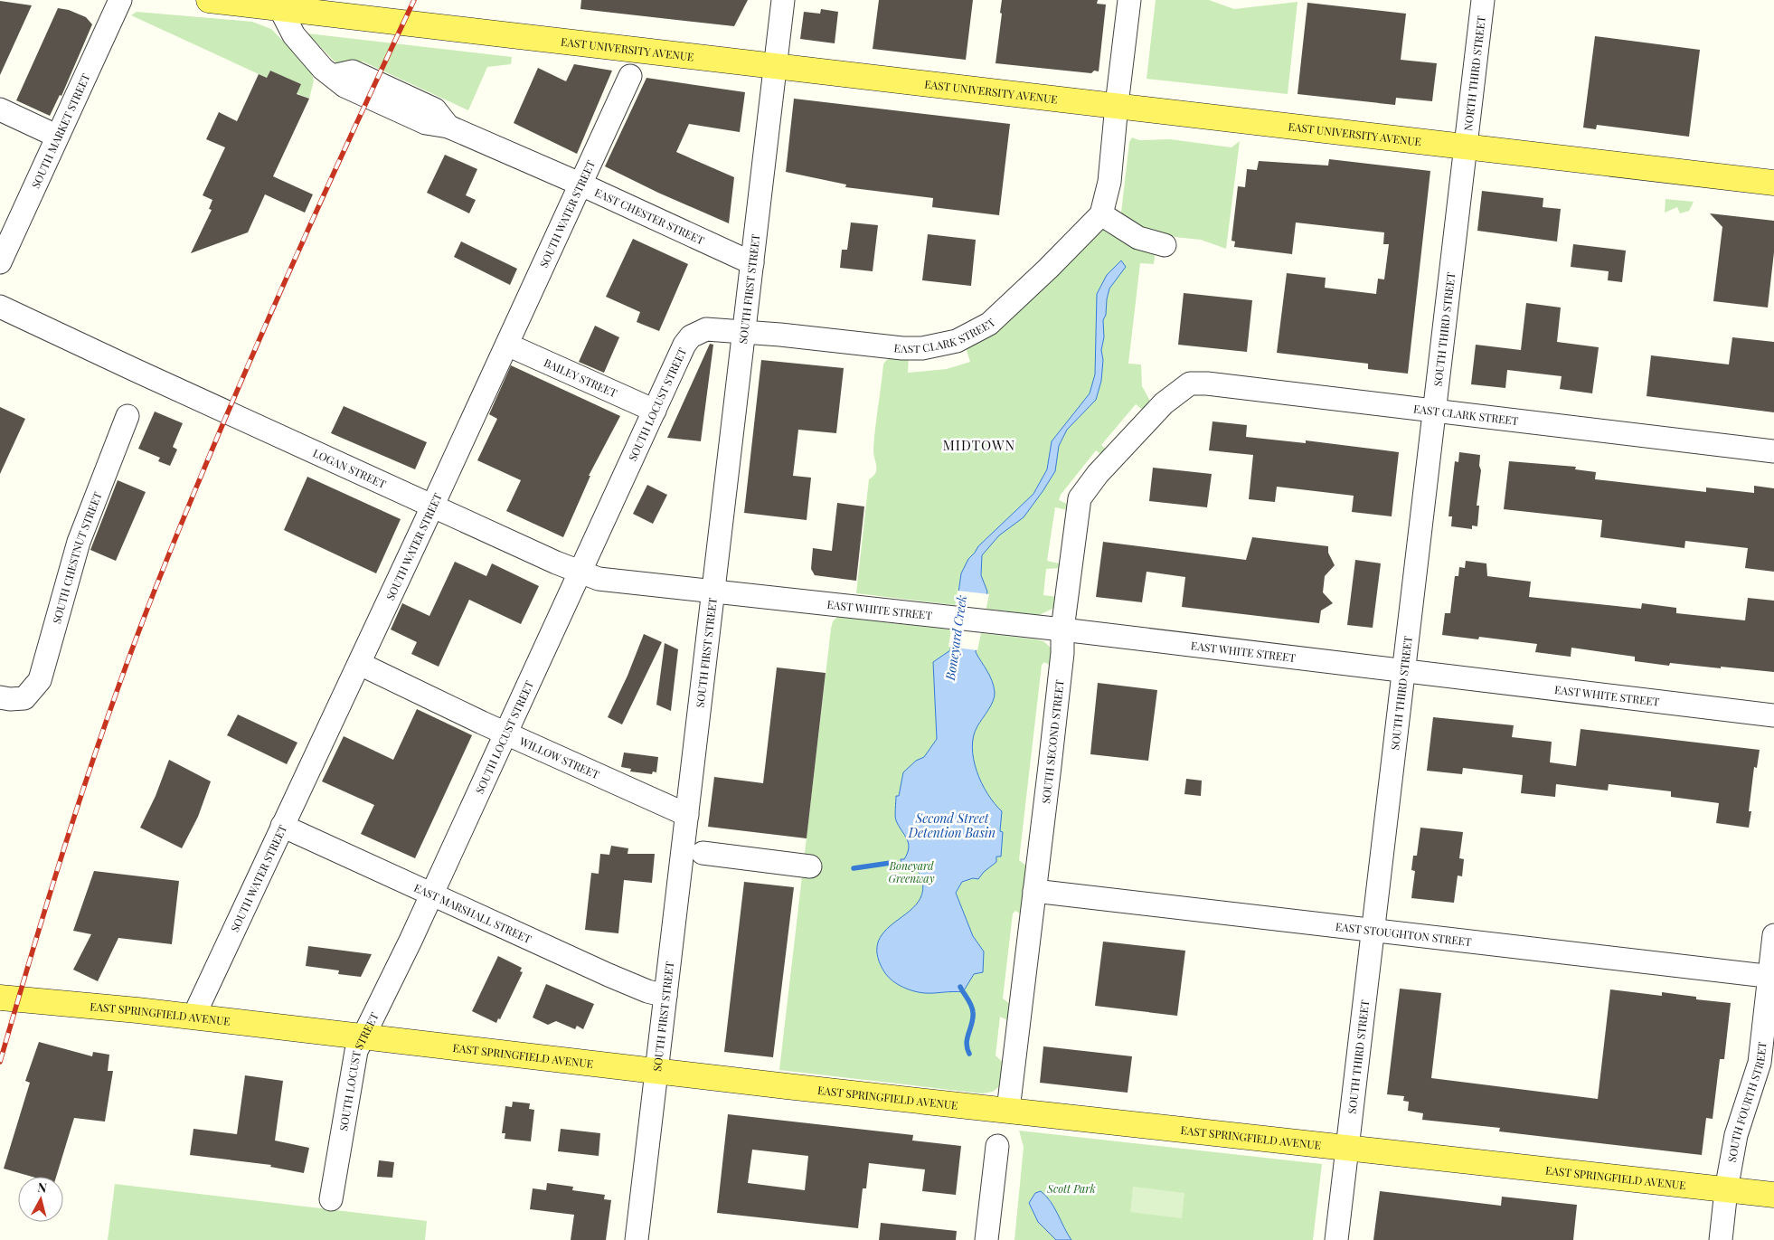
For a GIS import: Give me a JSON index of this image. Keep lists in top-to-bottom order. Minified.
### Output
{"streets":{"main road":["EAST UNIVERSITY AVENUE","EAST SPRINGFIELD AVENUE"],"street":["NORTH THIRD STREET","SOUTH MARKET STREET","SOUTH WATER STREET","EAST CHESTER STREET","SOUTH FIRST STREET","SOUTH THIRD STREET","EAST CLARK STREET","BAILEY STREET","SOUTH LOCUST STREET","LOGAN STREET","SOUTH CHESTNUT STREET","EAST WHITE STREET","SOUTH SECOND STREET","WILLOW STREET","EAST MARSHALL STREET","EAST STOUGHTON STREET","SOUTH FOURTH STREET"]},"crossings":[["EAST UNIVERSITY AVENUE","NORTH THIRD STREET"],["EAST UNIVERSITY AVENUE","EAST CHESTER STREET"],["EAST UNIVERSITY AVENUE","SOUTH FIRST STREET"],["EAST UNIVERSITY AVENUE","SOUTH THIRD STREET"],["NORTH THIRD STREET","SOUTH THIRD STREET"],["SOUTH WATER STREET","EAST CHESTER STREET"],["SOUTH WATER STREET","BAILEY STREET"],["SOUTH WATER STREET","LOGAN STREET"],["SOUTH WATER STREET","WILLOW STREET"],["SOUTH WATER STREET","EAST MARSHALL STREET"],["SOUTH WATER STREET","EAST SPRINGFIELD AVENUE"],["EAST CHESTER STREET","SOUTH FIRST STREET"],["SOUTH FIRST STREET","EAST CLARK STREET"],["SOUTH FIRST STREET","SOUTH LOCUST STREET"],["SOUTH FIRST STREET","LOGAN STREET"],["SOUTH FIRST STREET","EAST WHITE STREET"],["SOUTH FIRST STREET","WILLOW STREET"],["SOUTH FIRST STREET","EAST MARSHALL STREET"],["SOUTH FIRST STREET","EAST SPRINGFIELD AVENUE"],["SOUTH THIRD STREET","EAST CLARK STREET"],["SOUTH THIRD STREET","EAST WHITE STREET"],["SOUTH THIRD STREET","EAST STOUGHTON STREET"],["SOUTH THIRD STREET","EAST SPRINGFIELD AVENUE"],["EAST CLARK STREET","SOUTH LOCUST STREET"],["EAST CLARK STREET","SOUTH SECOND STREET"],["BAILEY STREET","SOUTH LOCUST STREET"],["SOUTH LOCUST STREET","LOGAN STREET"],["SOUTH LOCUST STREET","WILLOW STREET"],["SOUTH LOCUST STREET","EAST MARSHALL STREET"],["SOUTH LOCUST STREET","EAST SPRINGFIELD AVENUE"],["LOGAN STREET","EAST WHITE STREET"],["EAST WHITE STREET","SOUTH SECOND STREET"],["SOUTH SECOND STREET","EAST STOUGHTON STREET"],["SOUTH SECOND STREET","EAST SPRINGFIELD AVENUE"],["EAST STOUGHTON STREET","SOUTH FOURTH STREET"],["EAST SPRINGFIELD AVENUE","SOUTH FOURTH STREET"]],"districts":["MIDTOWN"],"water":["Boneyard Creek","Second Street Detention Basin"],"parks":["Boneyard Greenway","Scott Park"],"north":"top"}
